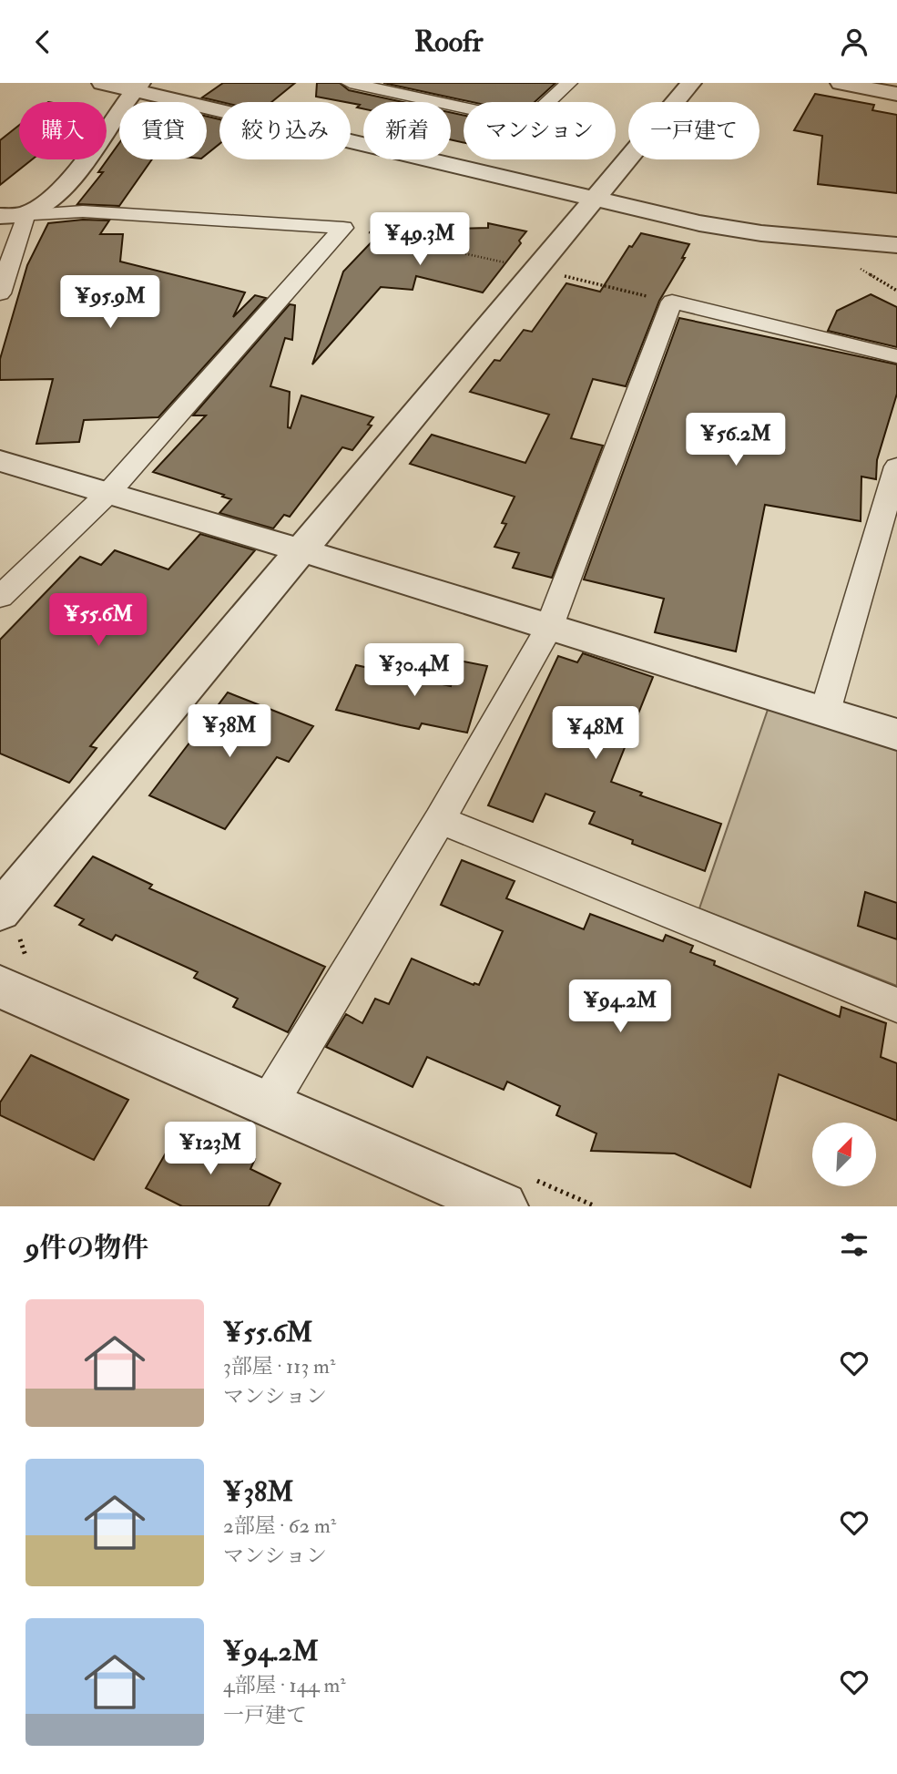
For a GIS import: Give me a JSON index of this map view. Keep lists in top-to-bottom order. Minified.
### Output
{"north":"top right","page":{"header":"Roofr","chip":["購入","賃貸","絞り込み","新着","マンション","一戸建て"],"price":["¥49.3M","¥95.9M","¥56.2M","¥55.6M","¥30.4M","¥38M","¥48M","¥94.2M","¥123M"],"heading":"9件の物件","list":[{"name":"¥55.6M","note":"3部屋 · 113 m² · マンション"},{"name":"¥38M","note":"2部屋 · 62 m² · マンション"},{"name":"¥94.2M","note":"4部屋 · 144 m² · 一戸建て"}]}}
